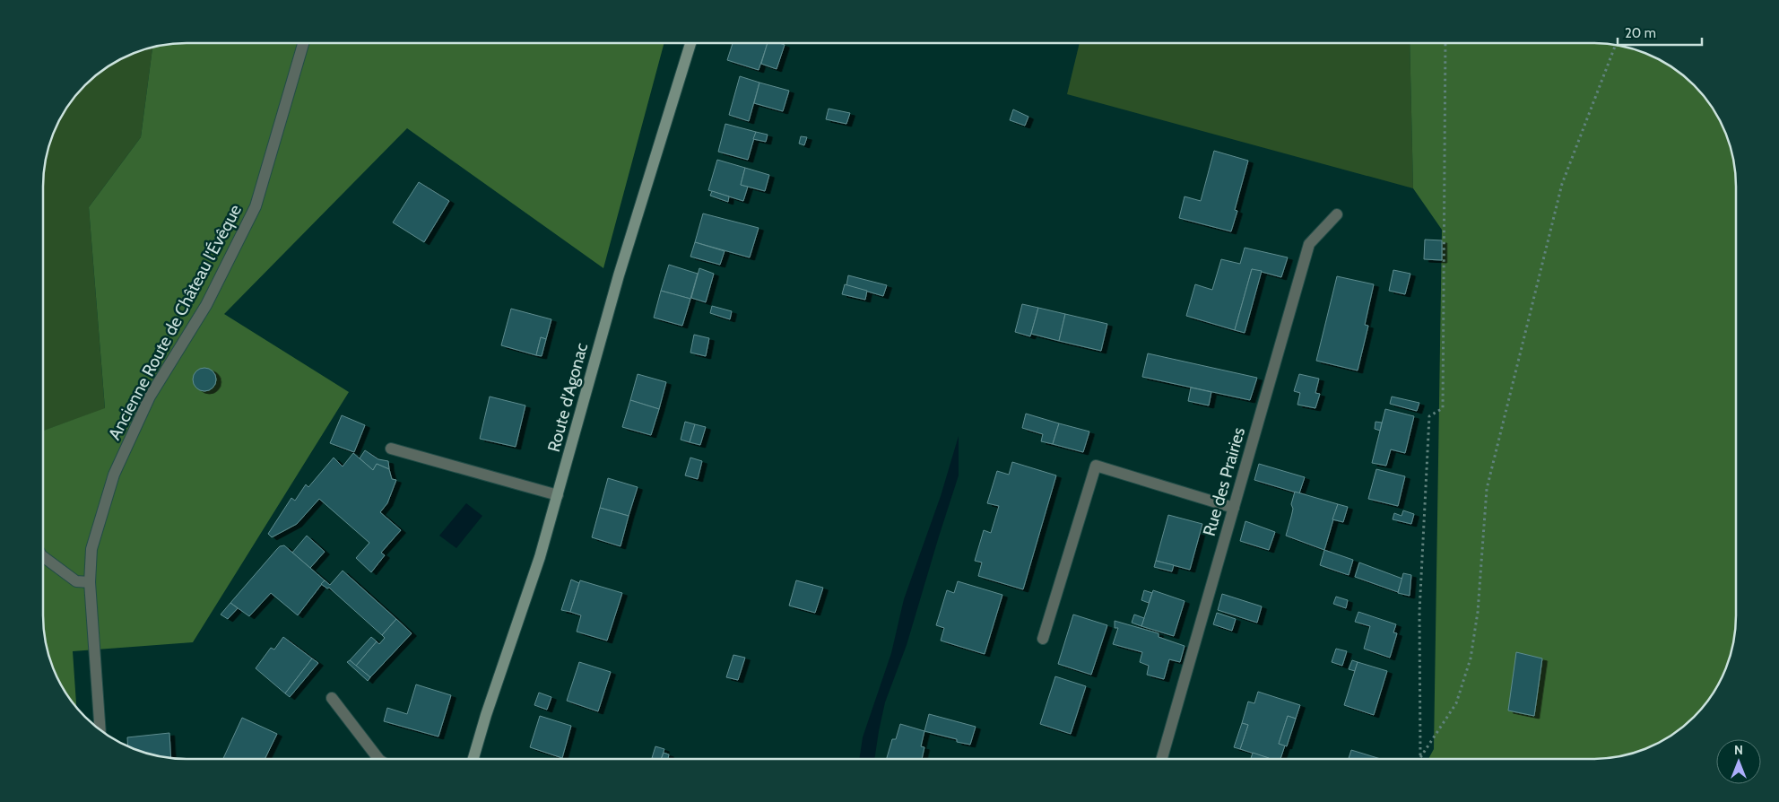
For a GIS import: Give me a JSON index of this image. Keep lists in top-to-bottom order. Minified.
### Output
{"streets":{"main road":["Route d'Agonac"],"street":["Ancienne Route de Château l'Évêque","Rue des Prairies"]},"scale_bar":"20 m","north":"top"}
